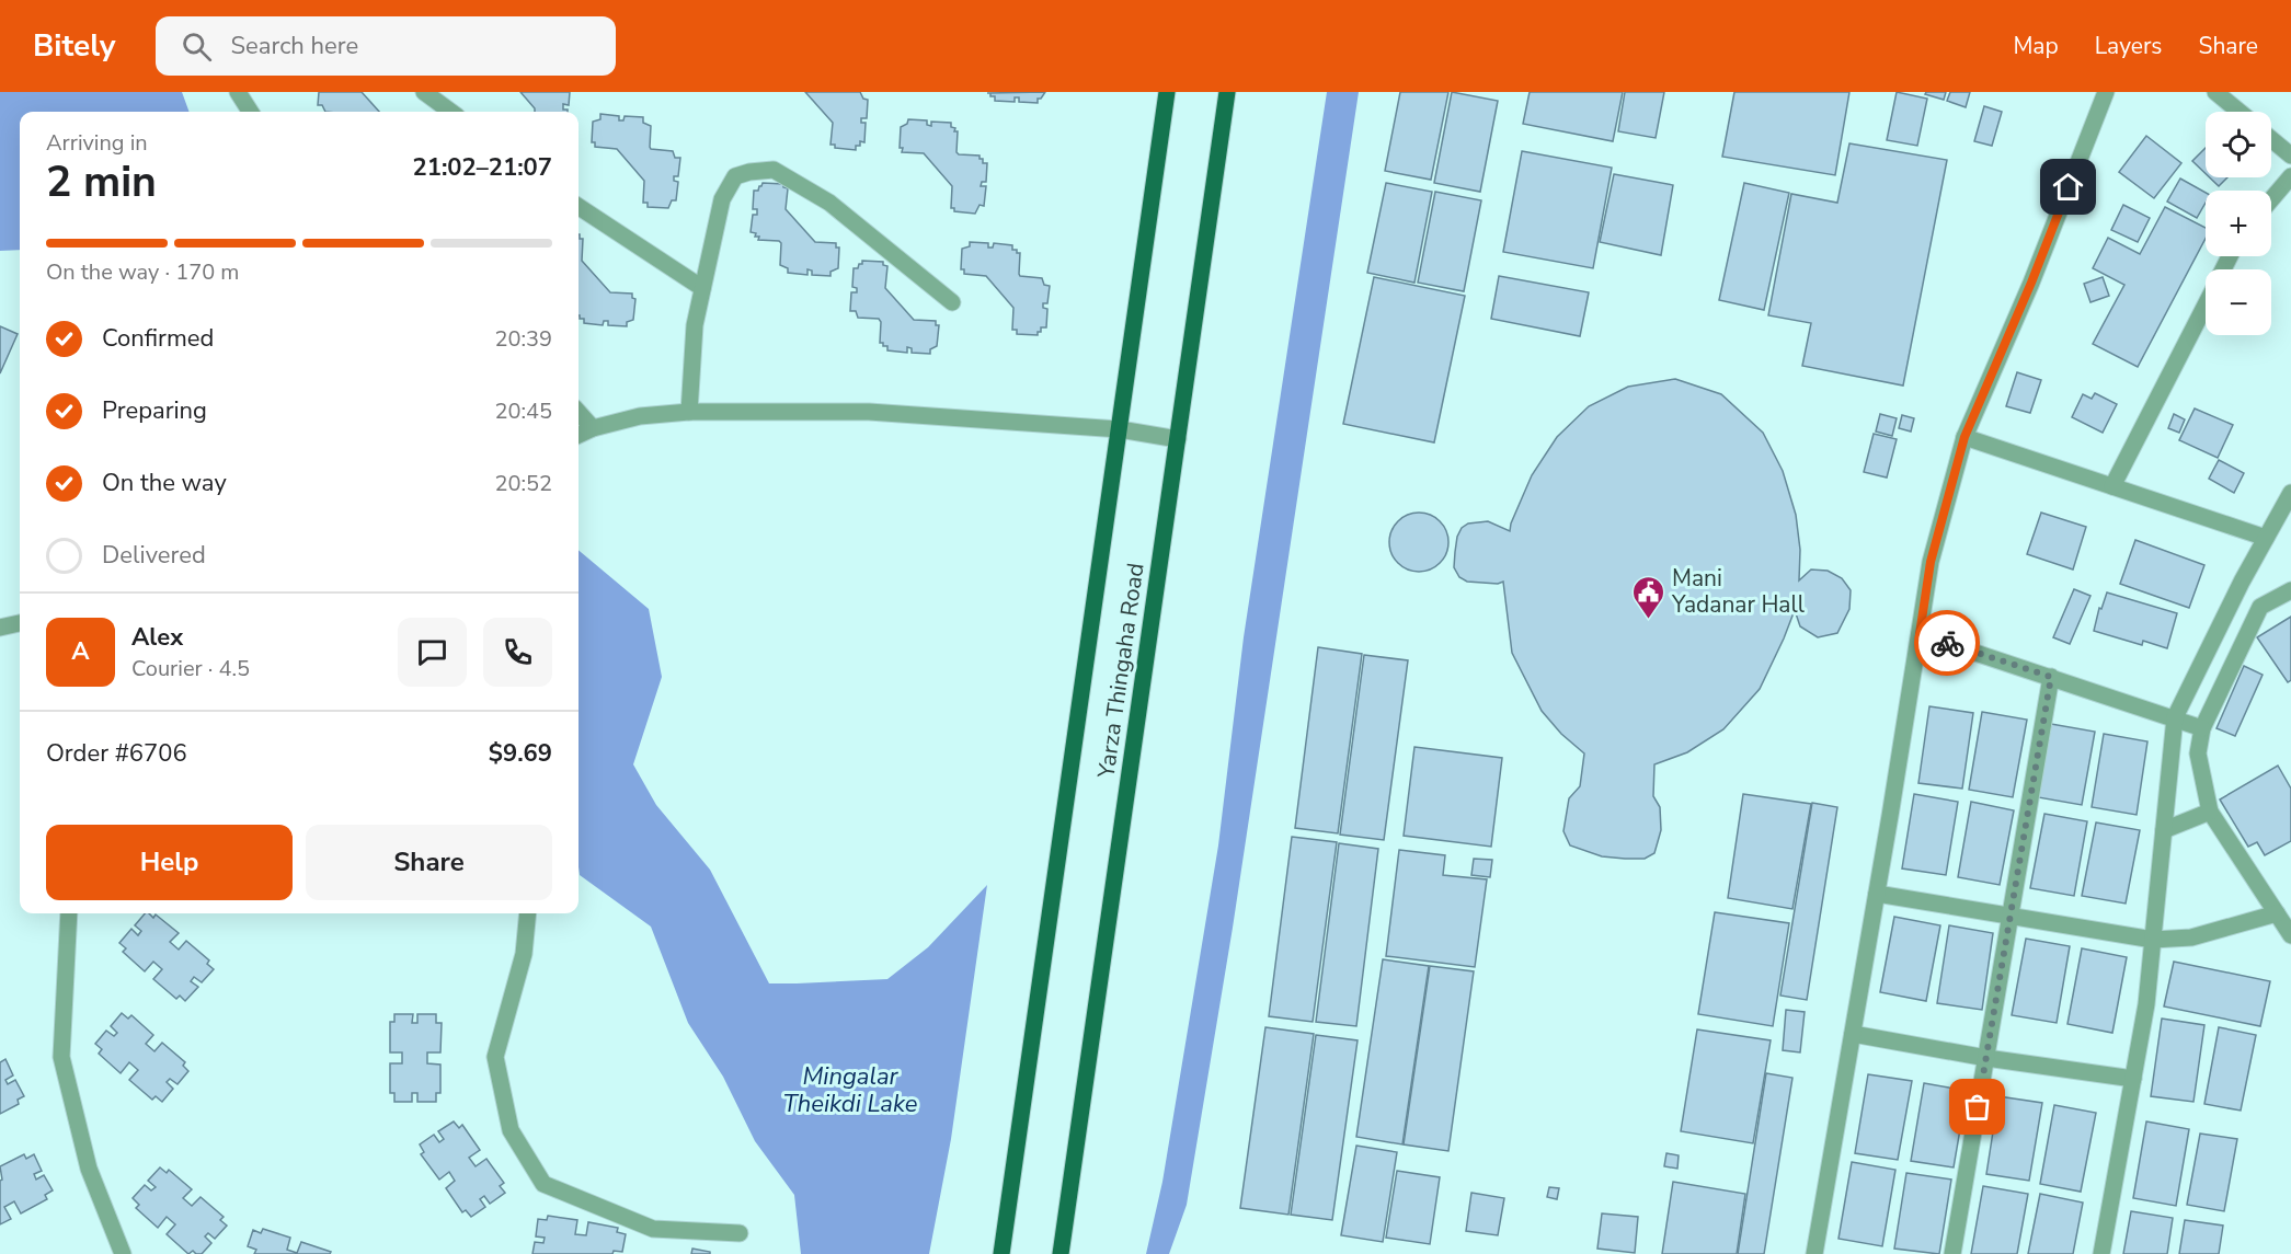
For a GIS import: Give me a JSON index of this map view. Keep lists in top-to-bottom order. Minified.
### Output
{"streets":{"main road":["Yarza Thingaha Road"]},"water":["Mingalar Theikdi Lake"],"places":{"public building":["Mani Yadanar Hall"]},"page":{"header":"Bitely","search":"Search here","nav":["Map","Layers","Share"],"map_buttons":["+","−"],"heading":["2 min","Arriving in","21:02–21:07"],"panel":["Alex","Courier · 4.5","Order #6706","$9.69"],"bar":"On the way · 170 m","list":[["Confirmed","20:39"],["Preparing","20:45"],["On the way","20:52"],"Delivered"],"round":"A","buttons":["Help","Share"]}}
